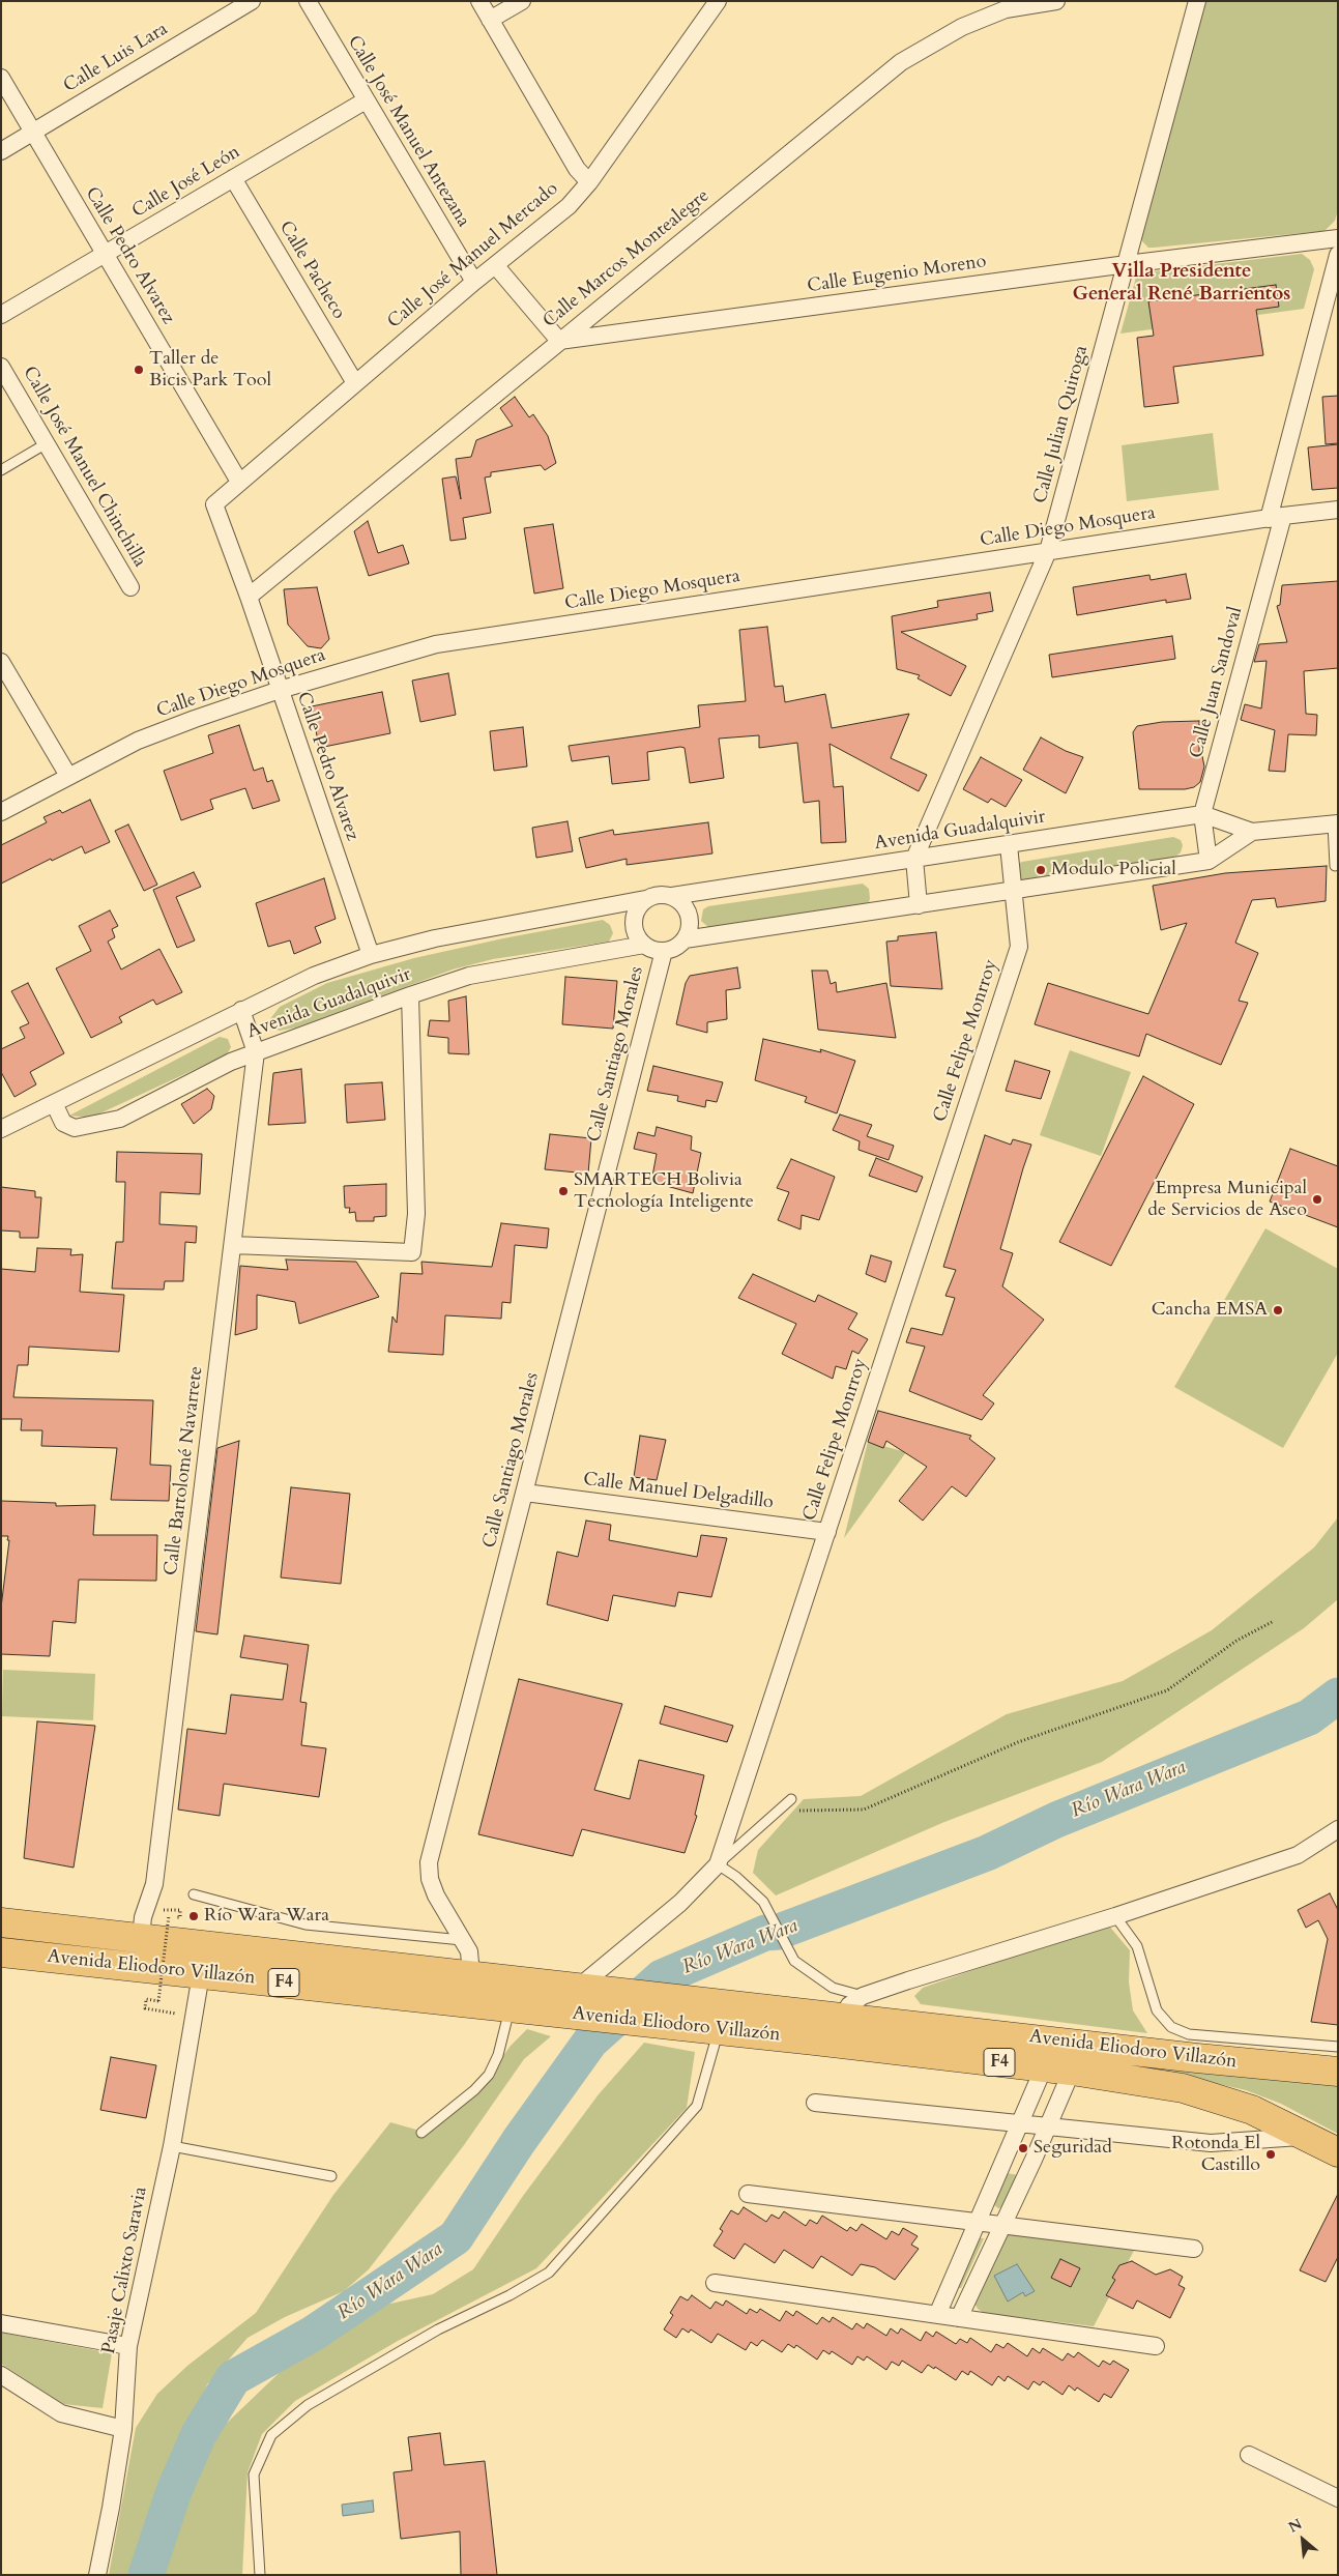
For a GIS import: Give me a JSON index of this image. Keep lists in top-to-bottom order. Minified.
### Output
{"streets":{"highway":["Avenida Eliodoro Villazón","F4"],"street":["Calle Luis Lara","Calle José Manuel Antezana","Calle José León","Calle Pedro Alvarez","Calle José Manuel Mercado","Calle Marcos Montealegre","Calle Pacheco","Calle Eugenio Moreno","Calle Julian Quiroga","Calle José Manuel Chinchilla","Calle Diego Mosquera","Calle Juan Sandoval","Avenida Guadalquivir","Calle Felipe Monrroy","Calle Santiago Morales","Calle Bartolomé Navarrete","Calle Manuel Delgadillo","Pasaje Calixto Saravia"]},"crossings":[["Calle Luis Lara","Calle Pedro Alvarez"],["Calle José Manuel Antezana","Calle José León"],["Calle José Manuel Antezana","Calle José Manuel Mercado"],["Calle José León","Calle Pedro Alvarez"],["Calle José León","Calle Pacheco"],["Calle Pedro Alvarez","Calle José Manuel Mercado"],["Calle Pedro Alvarez","Calle Marcos Montealegre"],["Calle Pedro Alvarez","Calle Diego Mosquera"],["Calle Pedro Alvarez","Avenida Guadalquivir"],["Calle José Manuel Mercado","Calle Pacheco"],["Calle Marcos Montealegre","Calle Eugenio Moreno"],["Calle Eugenio Moreno","Calle Julian Quiroga"],["Calle Julian Quiroga","Calle Diego Mosquera"],["Calle Julian Quiroga","Avenida Guadalquivir"],["Calle Diego Mosquera","Calle Juan Sandoval"],["Calle Juan Sandoval","Avenida Guadalquivir"],["Avenida Guadalquivir","Calle Felipe Monrroy"],["Avenida Guadalquivir","Calle Santiago Morales"],["Avenida Guadalquivir","Calle Bartolomé Navarrete"],["Calle Felipe Monrroy","Calle Manuel Delgadillo"],["Calle Felipe Monrroy","Avenida Eliodoro Villazón"],["Calle Santiago Morales","Calle Manuel Delgadillo"],["Calle Santiago Morales","Avenida Eliodoro Villazón"],["Calle Bartolomé Navarrete","Avenida Eliodoro Villazón"],["Avenida Eliodoro Villazón","Pasaje Calixto Saravia"]],"districts":["Villa Presidente General René Barrientos"],"water":["Río Wara Wara"],"places":["Taller de Bicis Park Tool","Modulo Policial","SMARTECH Bolivia Tecnología Inteligente","Empresa Municipal de Servicios de Aseo","Cancha EMSA","Río Wara Wara","Seguridad","Rotonda El Castillo"],"north":"top left"}
